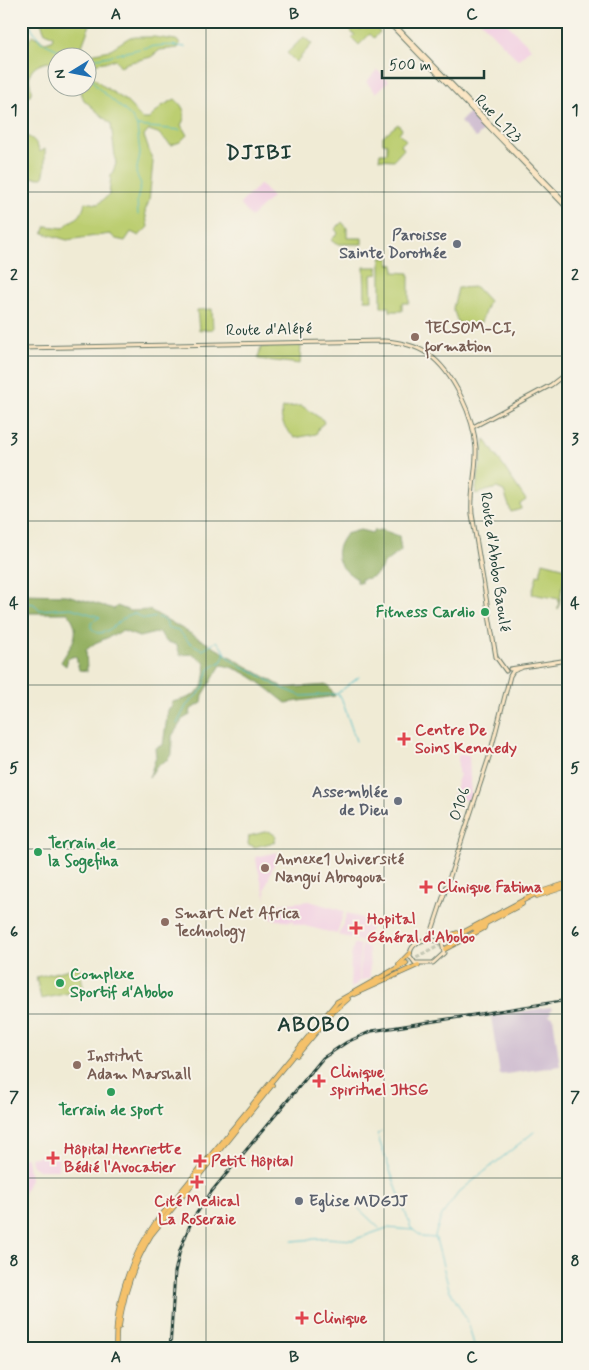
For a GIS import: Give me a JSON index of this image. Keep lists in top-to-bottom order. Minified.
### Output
{"streets":{"main road":["Rue L123","Route d'Alépé","Route d'Abobo Baoulé","O106"]},"crossings":[["Route d'Alépé","Route d'Abobo Baoulé"],["Route d'Abobo Baoulé","O106"]],"districts":["DJIBI","ABOBO"],"places":{"other":["Paroisse Sainte Dorothée","TECSOM-CI, formation","Fitness Cardio","Assemblée de Dieu","Terrain de la Sogefiha","Annexe1 Université Nangui Abrogoua","Smart Net Africa Technology","Complexe Sportif d'Abobo","Institut Adam Marshall","Terrain de sport","Eglise MDGJJ"],"health":["Centre De Soins Kennedy","Clinique Fatima","Hopital Général d'Abobo","Clinique spirituel JHSG","Hôpital Henriette Bédié l'Avocatier","Petit Hôpital","Cité Medical La Roseraie","Clinique"]},"scale_bar":"500 m","north":"left","grid":{"columns":["A","B","C"],"rows":["1","2","3","4","5","6","7","8"]}}
